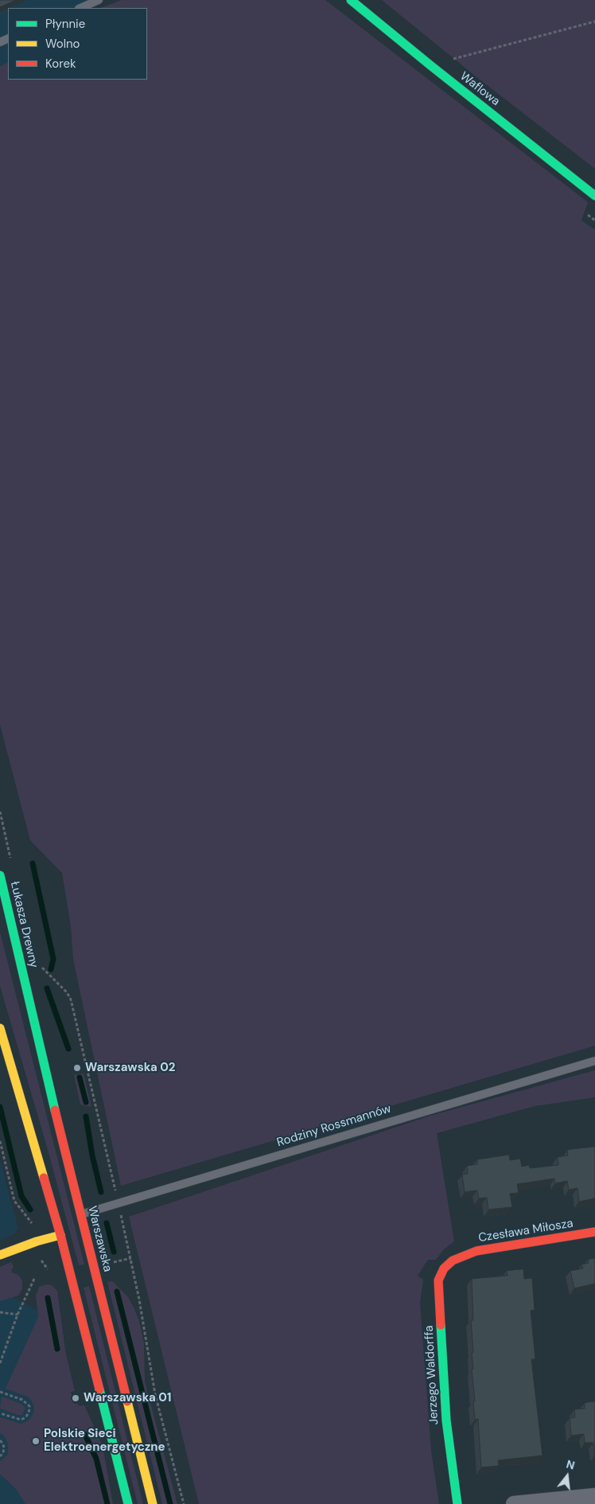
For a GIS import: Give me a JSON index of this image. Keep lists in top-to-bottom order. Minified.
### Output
{"streets":{"main road":["Waflowa","Łukasza Drewny","Czesława Miłosza","Warszawska","Jerzego Waldorffa"],"lane":["Rodziny Rossmannów"]},"crossings":[["Łukasza Drewny","Warszawska"],["Rodziny Rossmannów","Warszawska"],["Czesława Miłosza","Jerzego Waldorffa"]],"places":["Warszawska 02","Warszawska 01","Polskie Sieci Elektroenergetyczne"],"legend":["Płynnie","Wolno","Korek"],"north":"top"}
